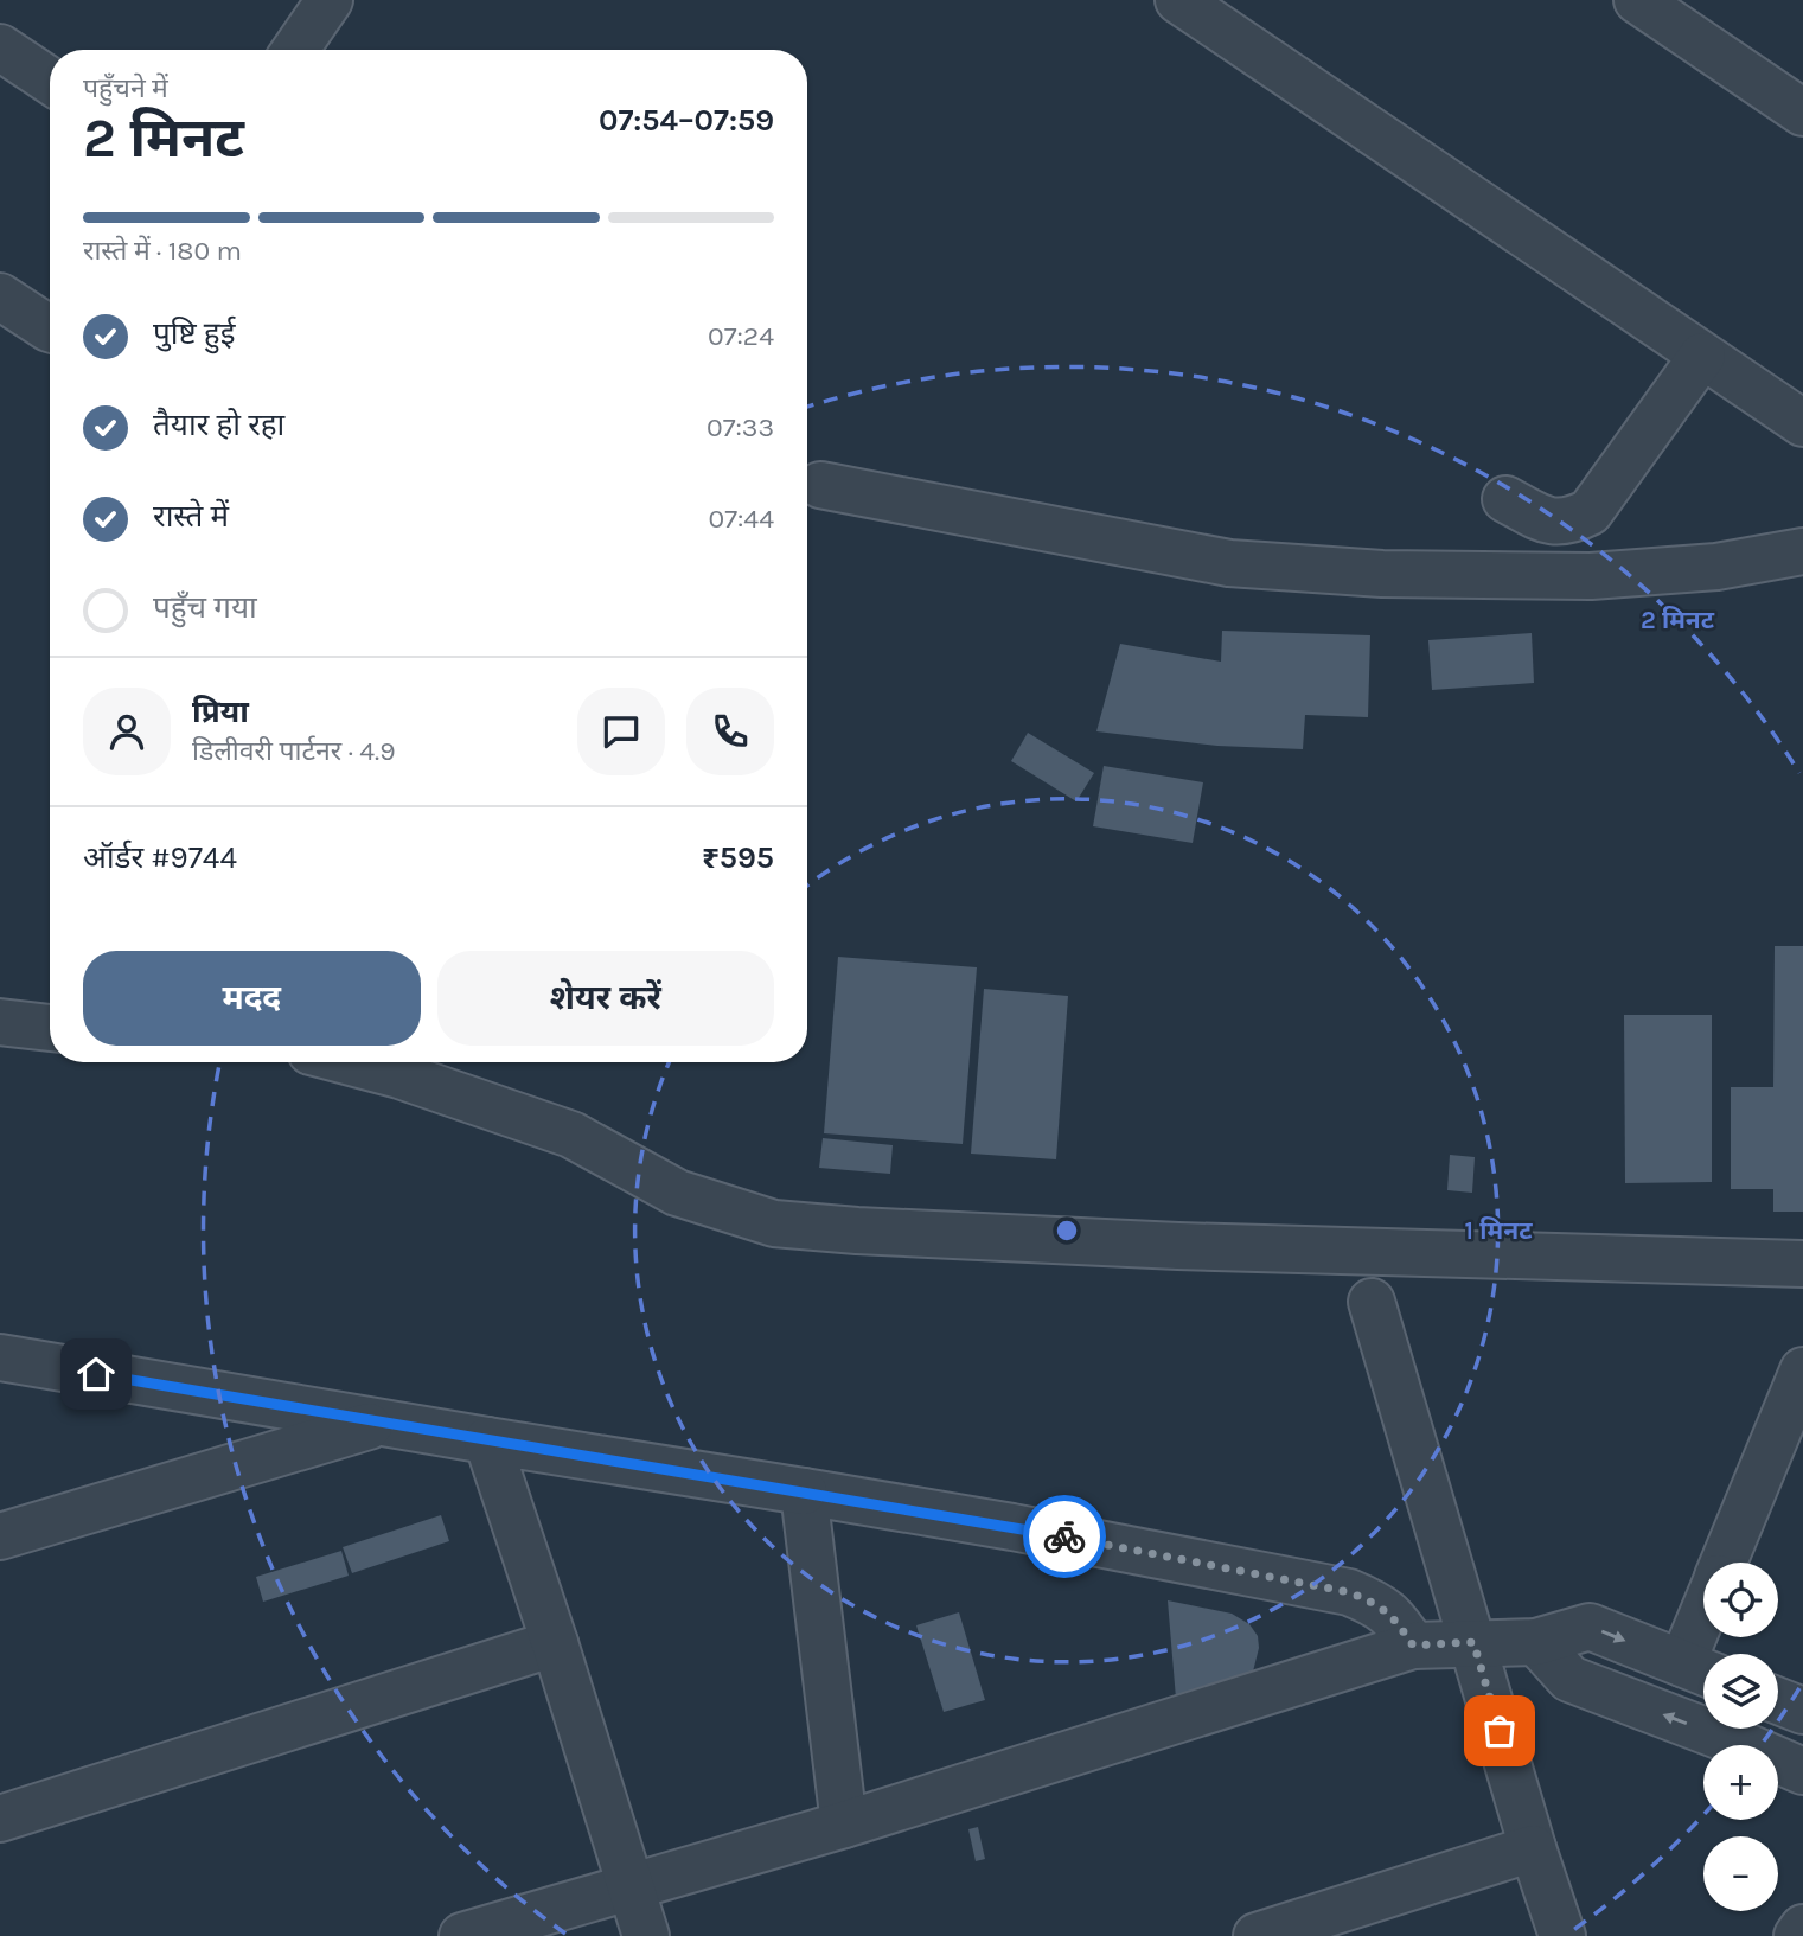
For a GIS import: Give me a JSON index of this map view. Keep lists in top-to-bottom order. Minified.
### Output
{"page":{"heading":["2 मिनट","पहुँचने में","07:54–07:59"],"panel":["प्रिया","डिलीवरी पार्टनर · 4.9","ऑर्डर #9744","₹595"],"bar":"रास्ते में · 180 m","list":[["पुष्टि हुई","07:24"],["तैयार हो रहा","07:33"],["रास्ते में","07:44"],"पहुँच गया"],"buttons":["मदद","शेयर करें"],"map_buttons":["+","−"]},"rings":["2 मिनट","1 मिनट"]}
